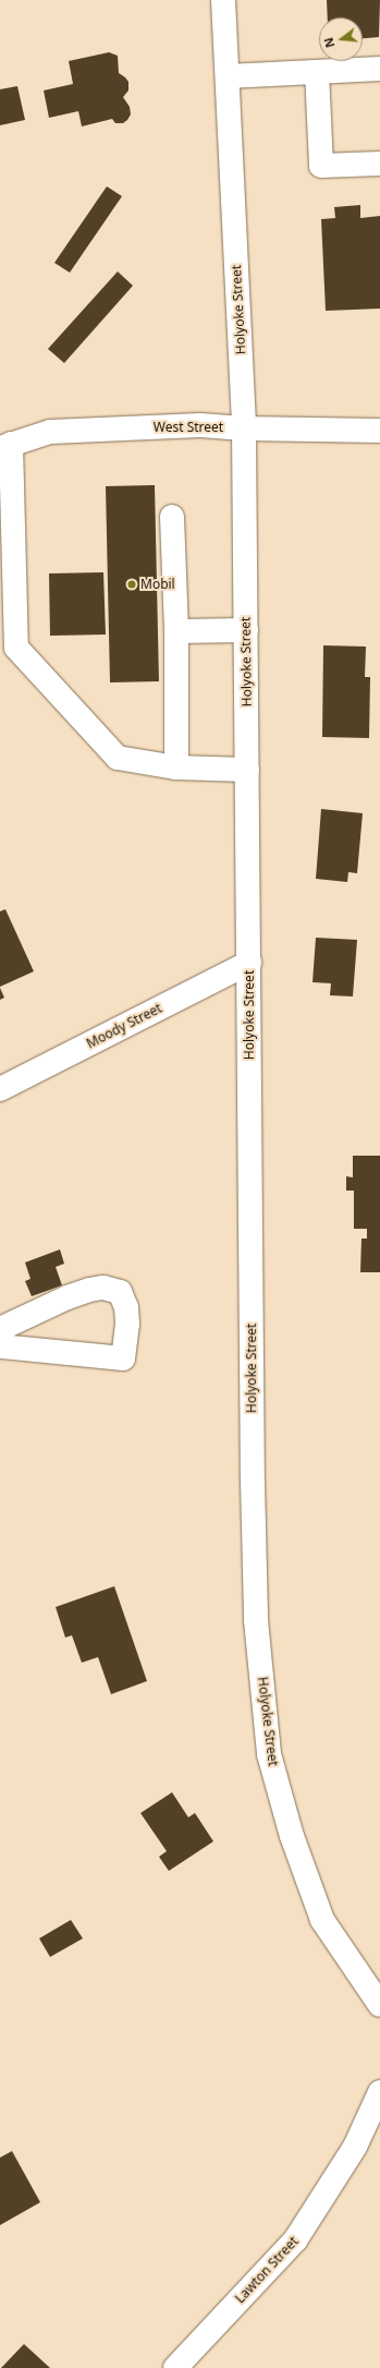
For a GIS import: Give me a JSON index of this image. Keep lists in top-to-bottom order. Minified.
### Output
{"streets":{"main road":["Holyoke Street","West Street","Moody Street","Lawton Street"]},"crossings":[["Holyoke Street","West Street"],["Holyoke Street","Moody Street"]],"places":["Mobil"],"north":"left"}
